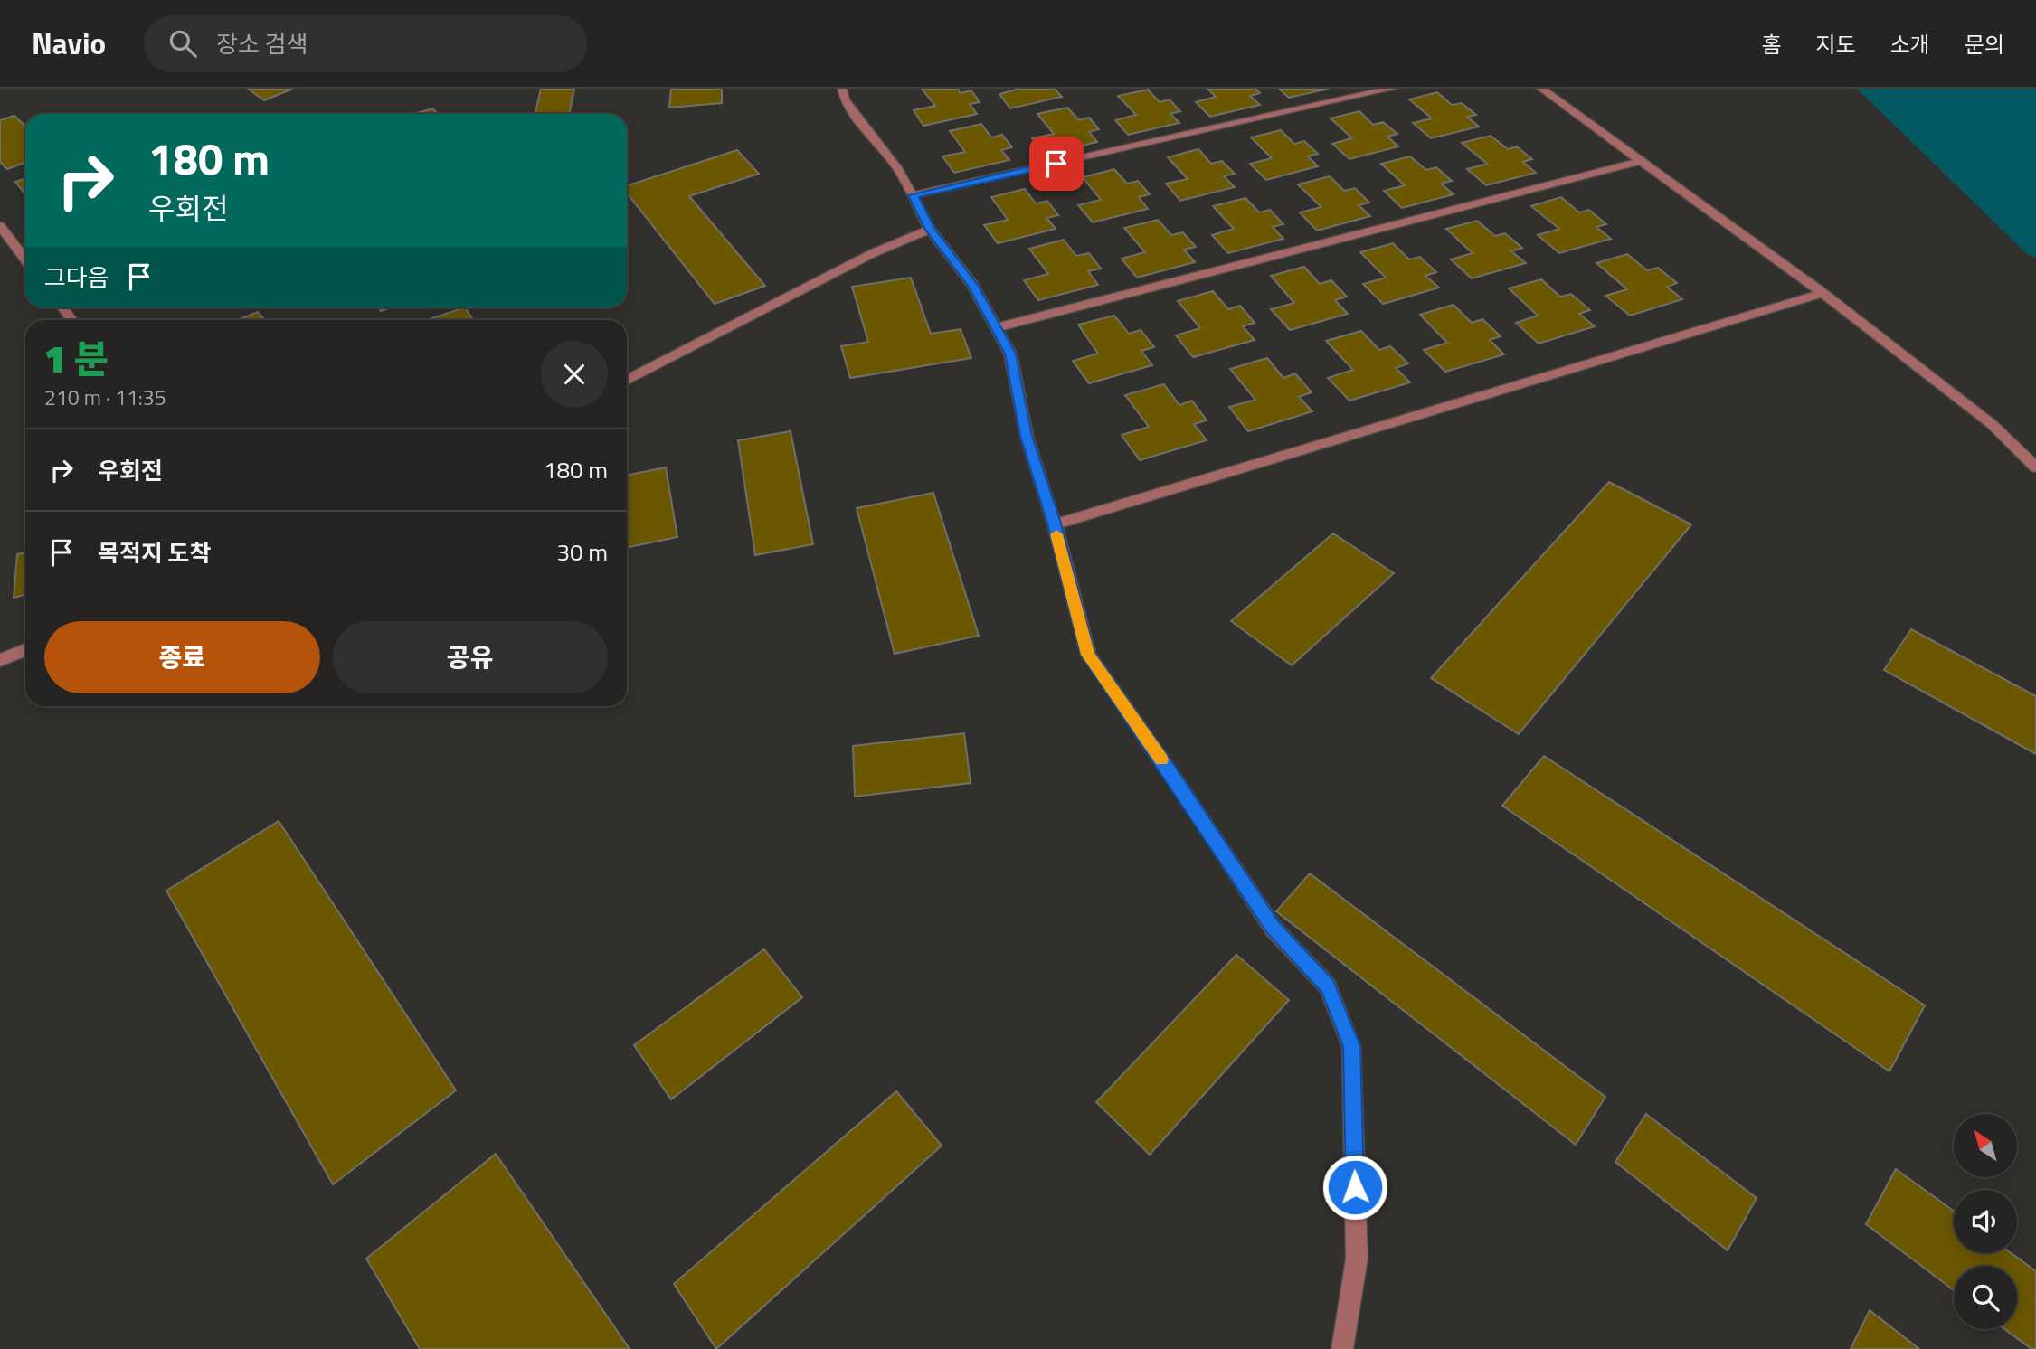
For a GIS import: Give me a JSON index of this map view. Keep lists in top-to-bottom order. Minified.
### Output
{"north":"top left","page":{"header":"Navio","search":"장소 검색","nav":["홈","지도","소개","문의"],"turn":["180 m","우회전"],"then":"그다음","heading":["1 분","210 m · 11:35"],"list":[{"name":"우회전","value":"180 m"},{"name":"목적지 도착","value":"30 m"}],"buttons":["종료","공유"]}}
